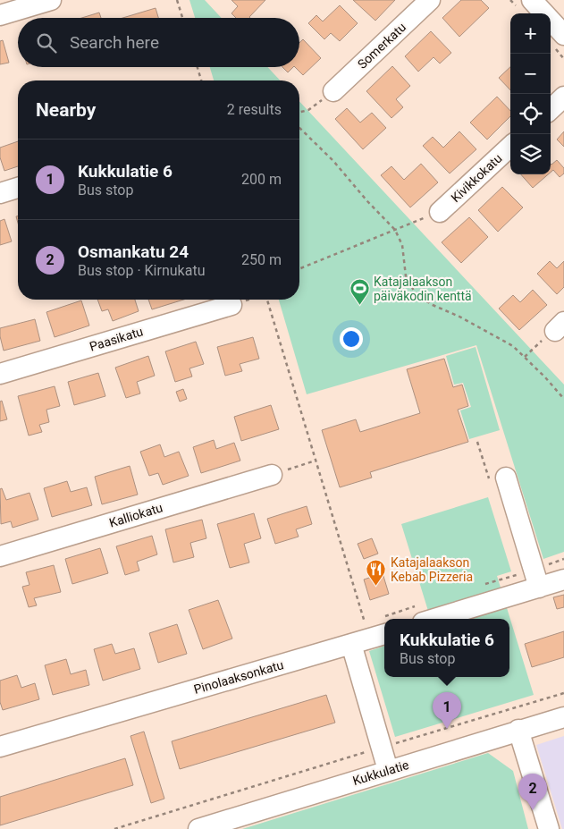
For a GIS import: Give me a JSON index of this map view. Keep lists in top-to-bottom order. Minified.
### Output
{"streets":{"street":["Somerkatu","Kivikkokatu","Paasikatu","Kalliokatu","Pinolaaksonkatu","Kukkulatie"]},"places":{"sports":["Katajalaakson päiväkodin kenttä"],"restaurant":["Katajalaakson Kebab Pizzeria"]},"page":{"map_buttons":["+","−"],"search":"Search here","heading":["Nearby","2 results"],"list":[{"mark":"1","name":"Kukkulatie 6","note":"Bus stop","value":"200 m"},{"mark":"2","name":"Osmankatu 24","note":"Bus stop · Kirnukatu","value":"250 m"}],"popup":["Kukkulatie 6","Bus stop"],"pins":["1","2"]}}
